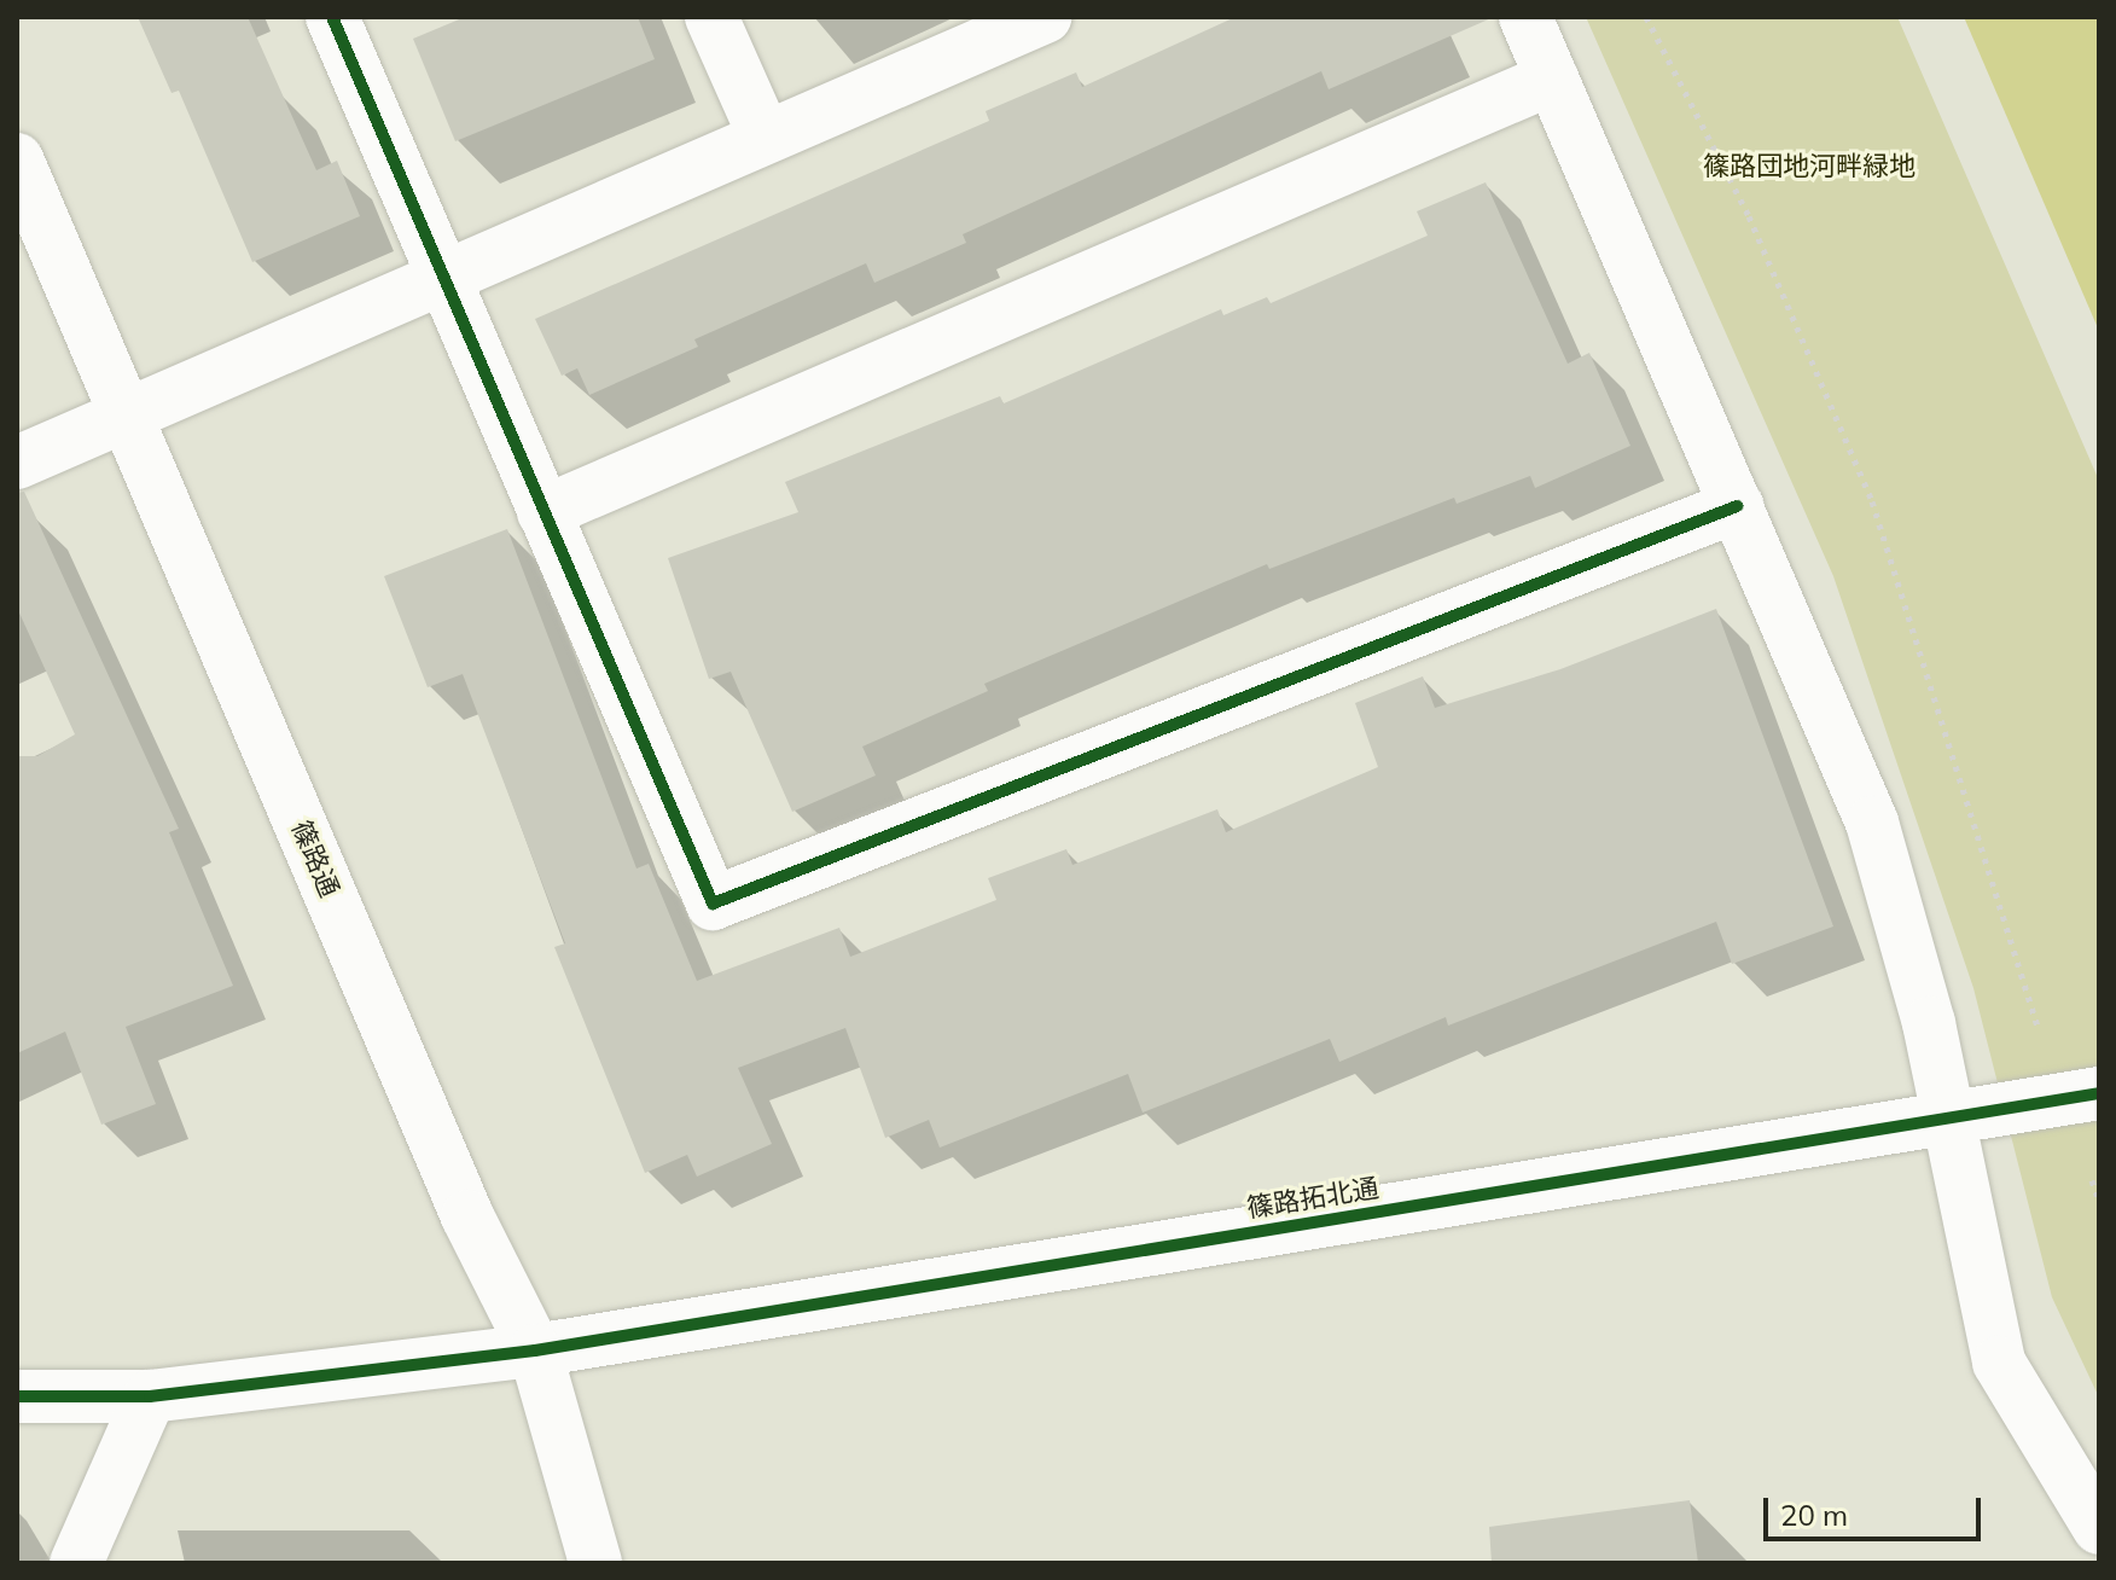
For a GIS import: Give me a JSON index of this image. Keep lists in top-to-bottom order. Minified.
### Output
{"streets":{"street":["篠路通","篠路拓北通"]},"crossings":[["篠路通","篠路拓北通"]],"parks":["篠路団地河畔緑地"],"scale_bar":"20 m"}
